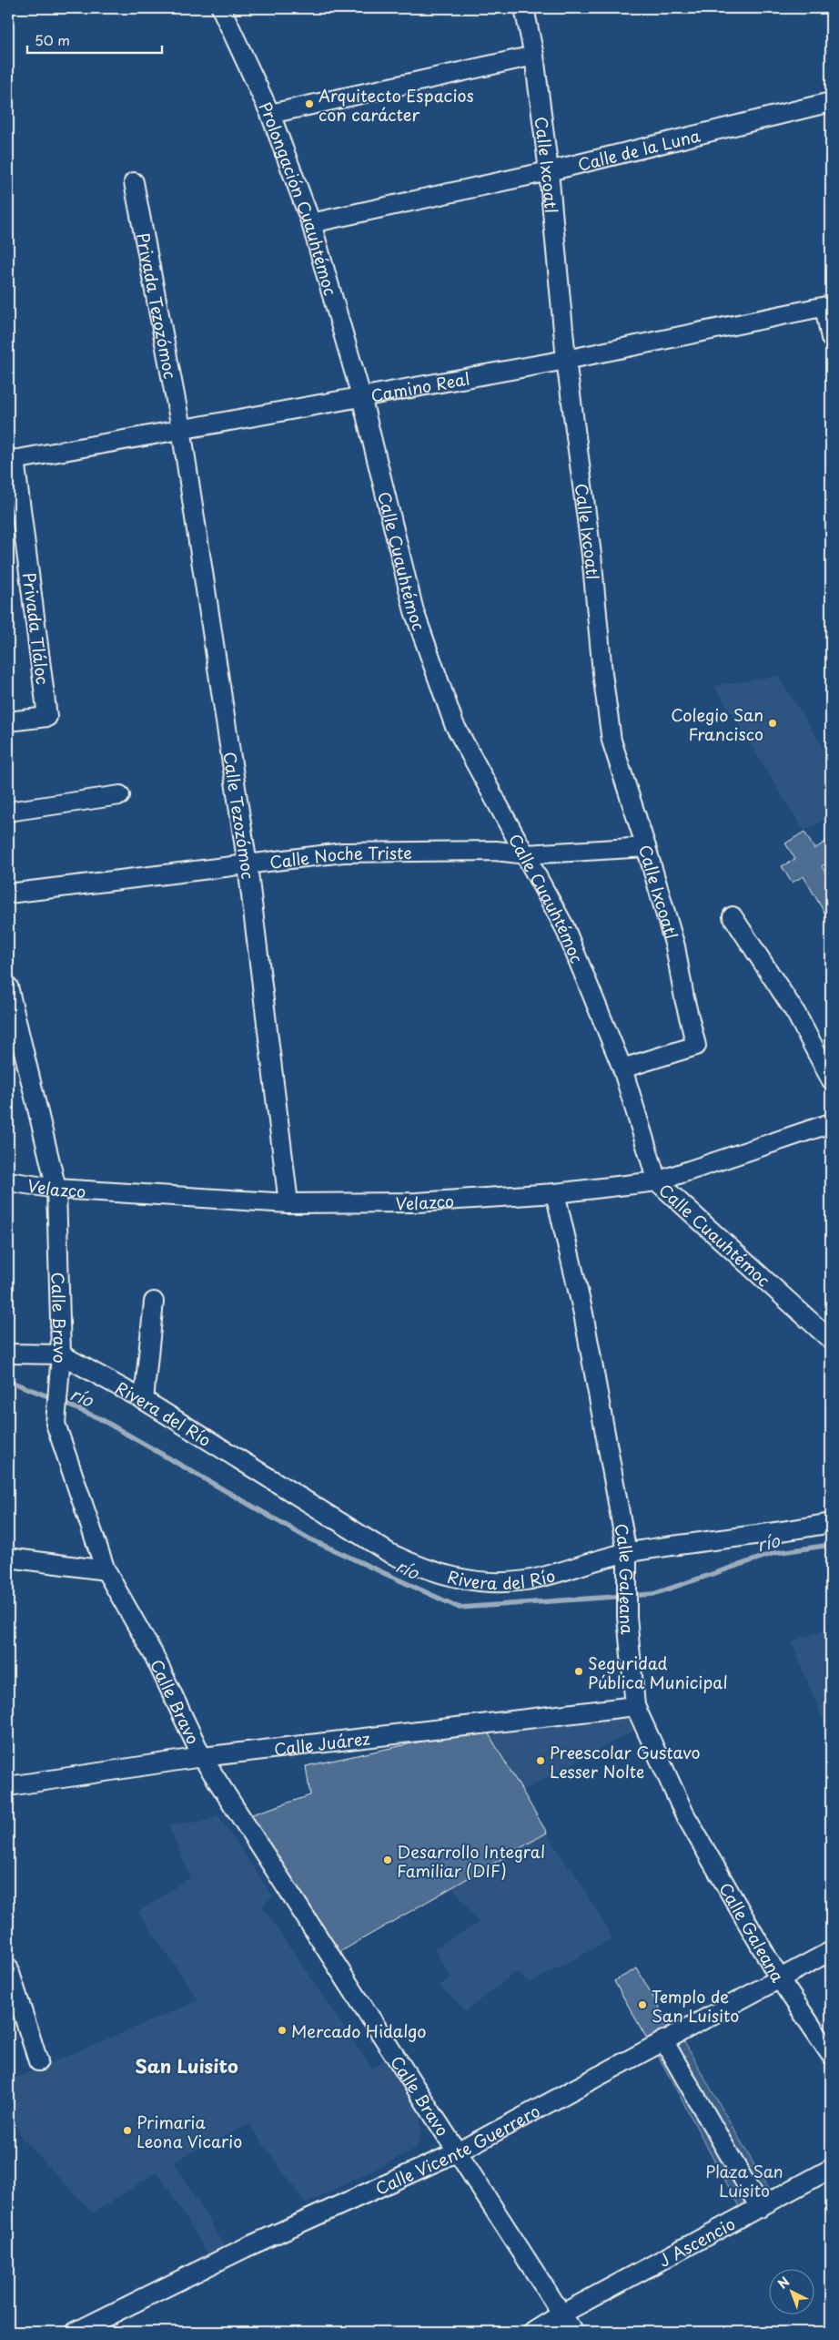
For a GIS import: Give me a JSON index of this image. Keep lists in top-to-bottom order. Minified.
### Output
{"streets":{"street":["Calle de la Luna","Calle Ixcoatl","Prolongación Cuauhtémoc","Privada Tezozómoc","Camino Real","Calle Cuauhtémoc","Privada Tláloc","Calle Tezozómoc","Calle Noche Triste","Velazco","Calle Bravo","Rivera del Río","Calle Galeana","Calle Juárez","Calle Vicente Guerrero","J Ascencio"]},"crossings":[["Calle de la Luna","Calle Ixcoatl"],["Calle de la Luna","Prolongación Cuauhtémoc"],["Calle Ixcoatl","Camino Real"],["Calle Ixcoatl","Calle Cuauhtémoc"],["Calle Ixcoatl","Calle Noche Triste"],["Prolongación Cuauhtémoc","Camino Real"],["Prolongación Cuauhtémoc","Calle Cuauhtémoc"],["Privada Tezozómoc","Camino Real"],["Privada Tezozómoc","Calle Tezozómoc"],["Camino Real","Calle Cuauhtémoc"],["Camino Real","Privada Tláloc"],["Camino Real","Calle Tezozómoc"],["Calle Cuauhtémoc","Calle Noche Triste"],["Calle Cuauhtémoc","Velazco"],["Calle Tezozómoc","Calle Noche Triste"],["Calle Tezozómoc","Velazco"],["Velazco","Calle Bravo"],["Velazco","Calle Galeana"],["Calle Bravo","Rivera del Río"],["Calle Bravo","Calle Juárez"],["Calle Bravo","Calle Vicente Guerrero"],["Calle Bravo","J Ascencio"],["Rivera del Río","Calle Galeana"],["Calle Galeana","Calle Juárez"],["Calle Galeana","Calle Vicente Guerrero"]],"districts":["San Luisito"],"water":["río"],"parks":["Plaza San Luisito"],"places":["Arquitecto Espacios con carácter","Colegio San Francisco","Seguridad Pública Municipal","Preescolar Gustavo Lesser Nolte","Desarrollo Integral Familiar (DIF)","Templo de San Luisito","Mercado Hidalgo","Primaria Leona Vicario"],"scale_bar":"50 m","north":"top left"}
